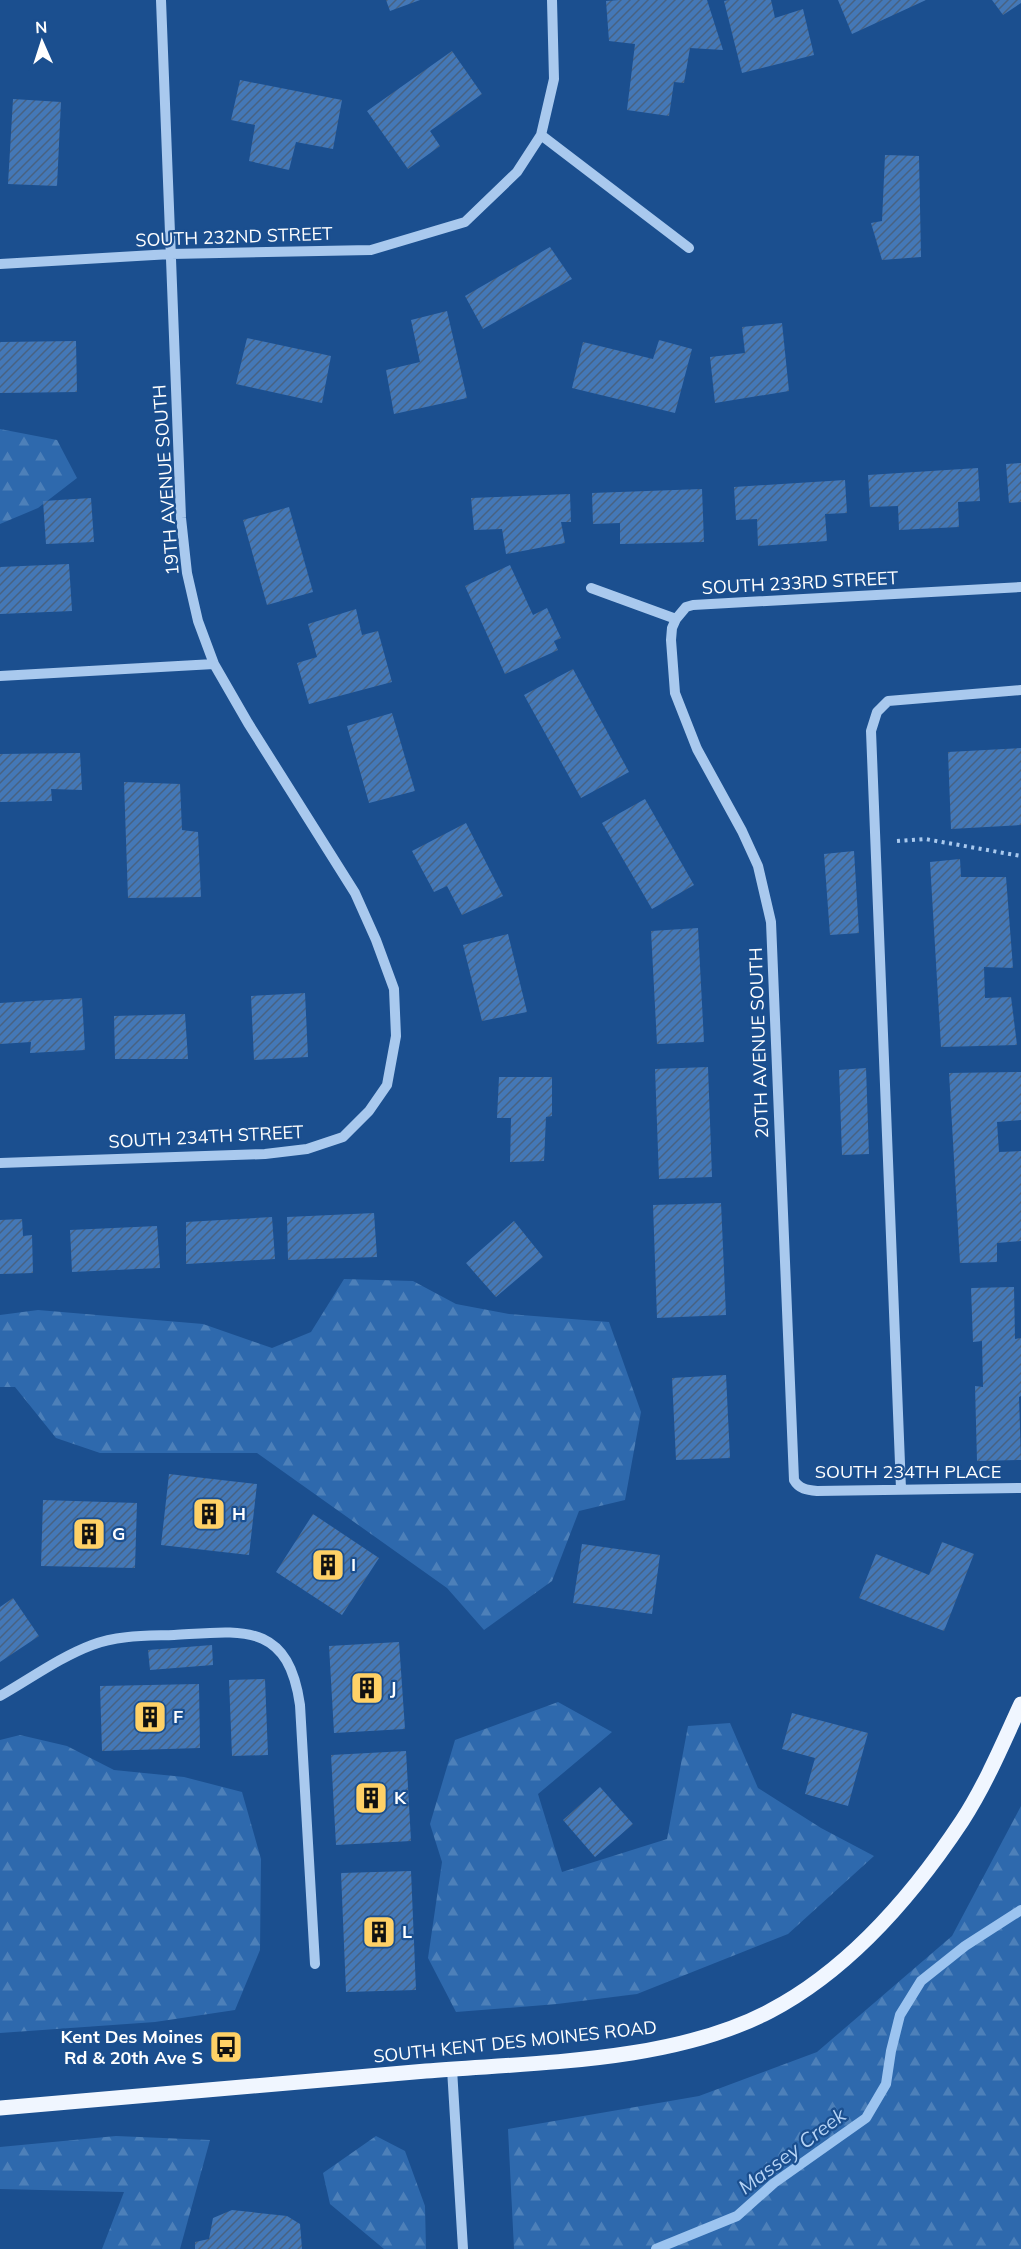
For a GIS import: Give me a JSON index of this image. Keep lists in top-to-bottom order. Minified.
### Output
{"streets":{"main road":["SOUTH KENT DES MOINES ROAD"],"street":["SOUTH 232ND STREET","19TH AVENUE SOUTH","SOUTH 233RD STREET","20TH AVENUE SOUTH","SOUTH 234TH STREET","SOUTH 234TH PLACE"]},"crossings":[["SOUTH 232ND STREET","19TH AVENUE SOUTH"],["19TH AVENUE SOUTH","SOUTH 234TH STREET"],["SOUTH 233RD STREET","20TH AVENUE SOUTH"],["20TH AVENUE SOUTH","SOUTH 234TH PLACE"]],"water":["Massey Creek"],"places":{"building":["H","G","I","J","F","K","L"],"bus stop":["Kent Des Moines Rd & 20th Ave S"]},"north":"top"}
